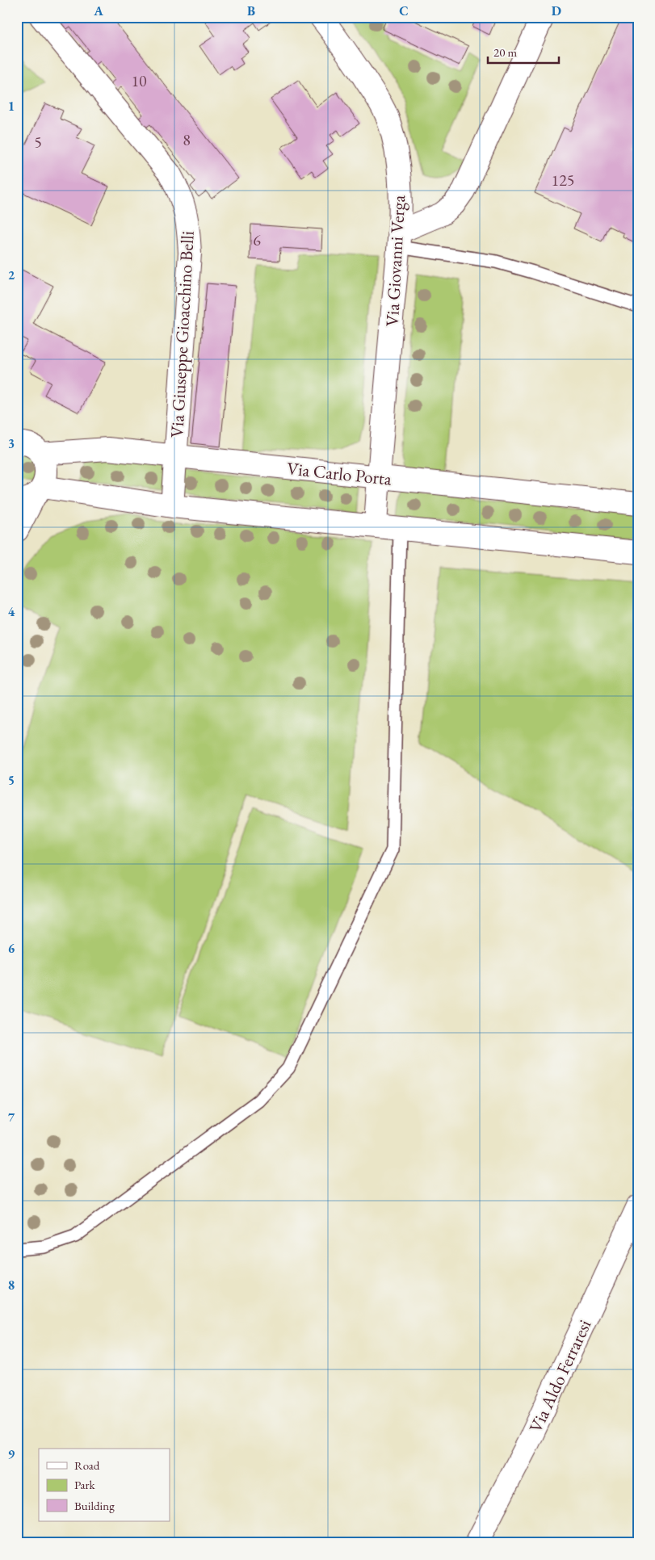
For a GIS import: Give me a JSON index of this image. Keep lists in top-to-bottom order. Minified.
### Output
{"streets":{"street":["Via Giovanni Verga","Via Giuseppe Gioacchino Belli","Via Carlo Porta","Via Aldo Ferraresi"]},"crossings":[["Via Giovanni Verga","Via Carlo Porta"],["Via Giuseppe Gioacchino Belli","Via Carlo Porta"]],"house_numbers":["10","8","5","125","6"],"legend":["Road","Park","Building"],"scale_bar":"20 m","grid":{"columns":["A","B","C","D"],"rows":["1","2","3","4","5","6","7","8","9"]}}
